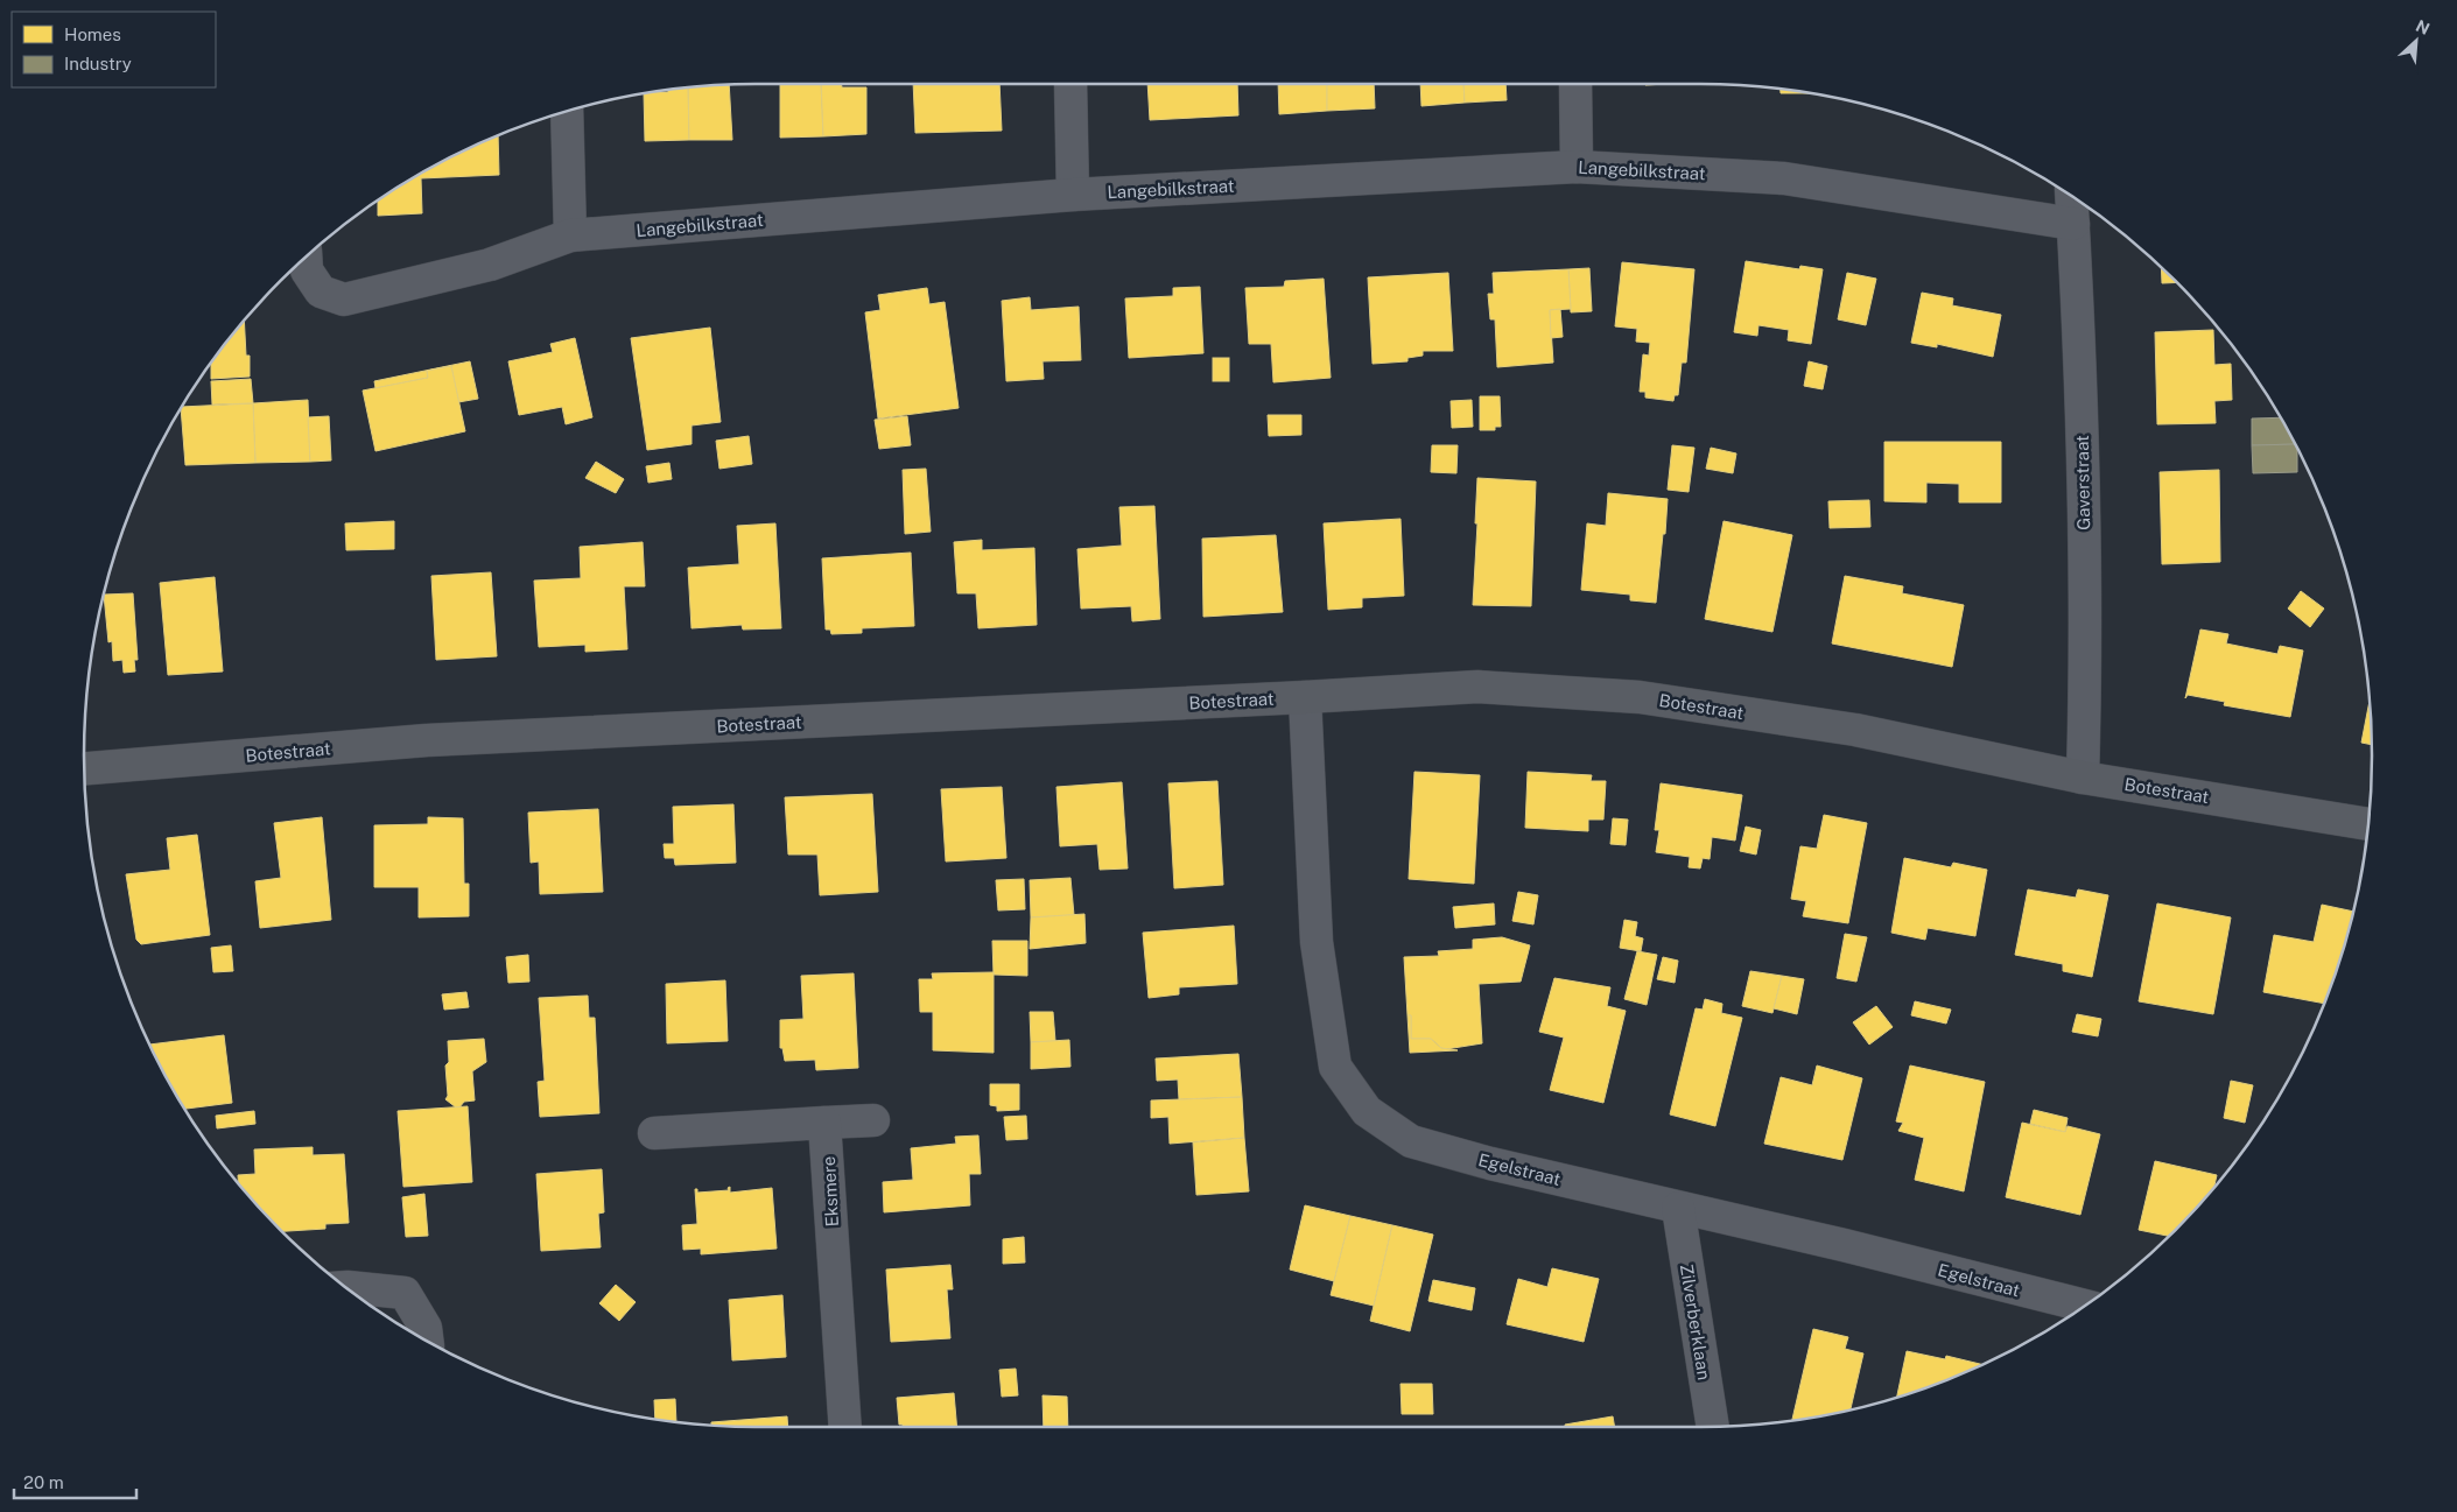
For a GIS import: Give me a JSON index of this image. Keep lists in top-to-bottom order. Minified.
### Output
{"streets":{"street":["Langebilkstraat","Gaverstraat","Botestraat","Egelstraat","Eksmere","Zilverberklaan"]},"crossings":[["Langebilkstraat","Gaverstraat"],["Gaverstraat","Botestraat"],["Botestraat","Egelstraat"],["Egelstraat","Zilverberklaan"]],"legend":["Homes","Industry"],"scale_bar":"20 m","north":"top right"}
